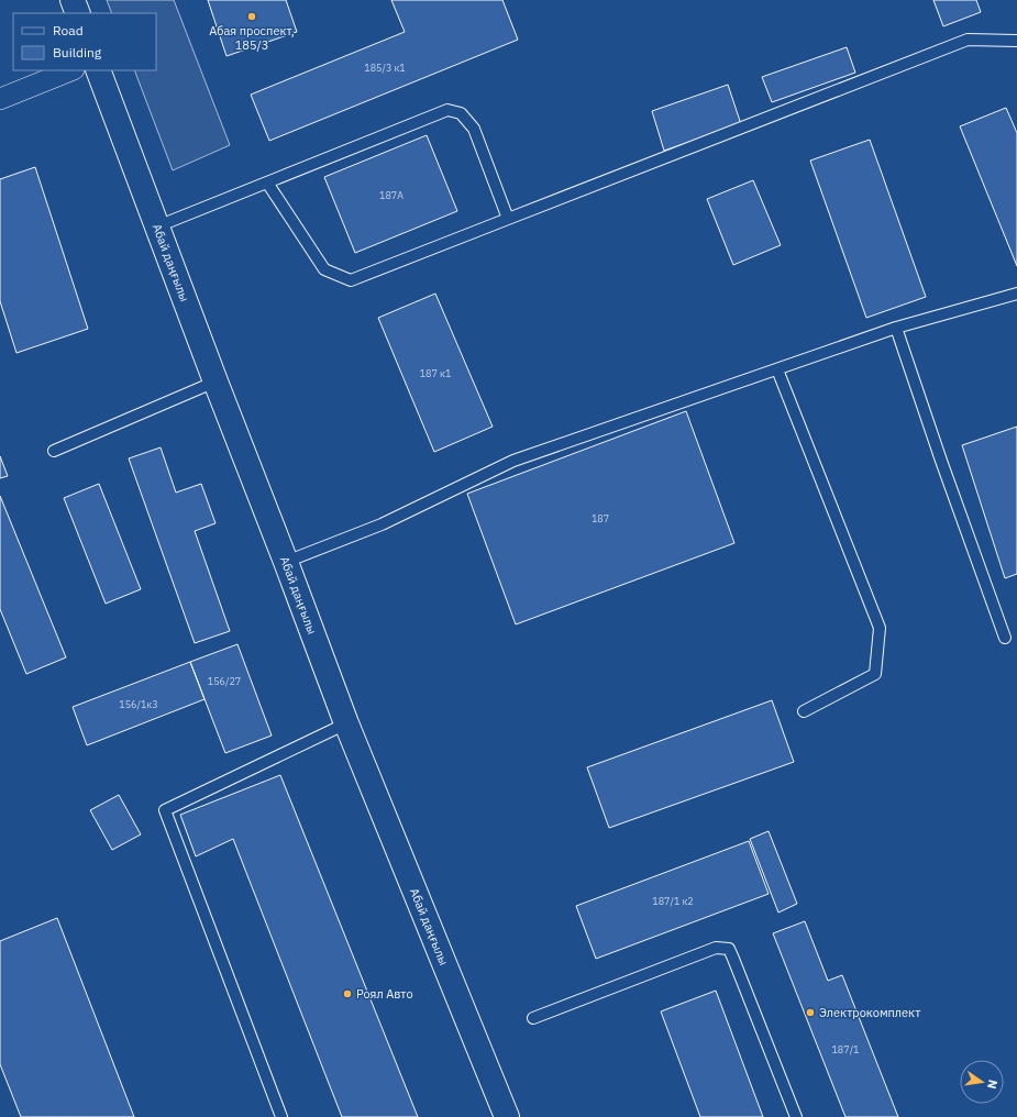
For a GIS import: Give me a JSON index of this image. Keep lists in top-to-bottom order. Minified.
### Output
{"streets":{"main road":["Абай даңғылы"]},"places":["Абая проспект, 185/3","Роял Авто","Электрокомплект"],"house_numbers":["185/3 к1","187А","187 к1","187","156/27","156/1к3","187/1 к2","187/1"],"legend":["Road","Building"],"north":"right"}
